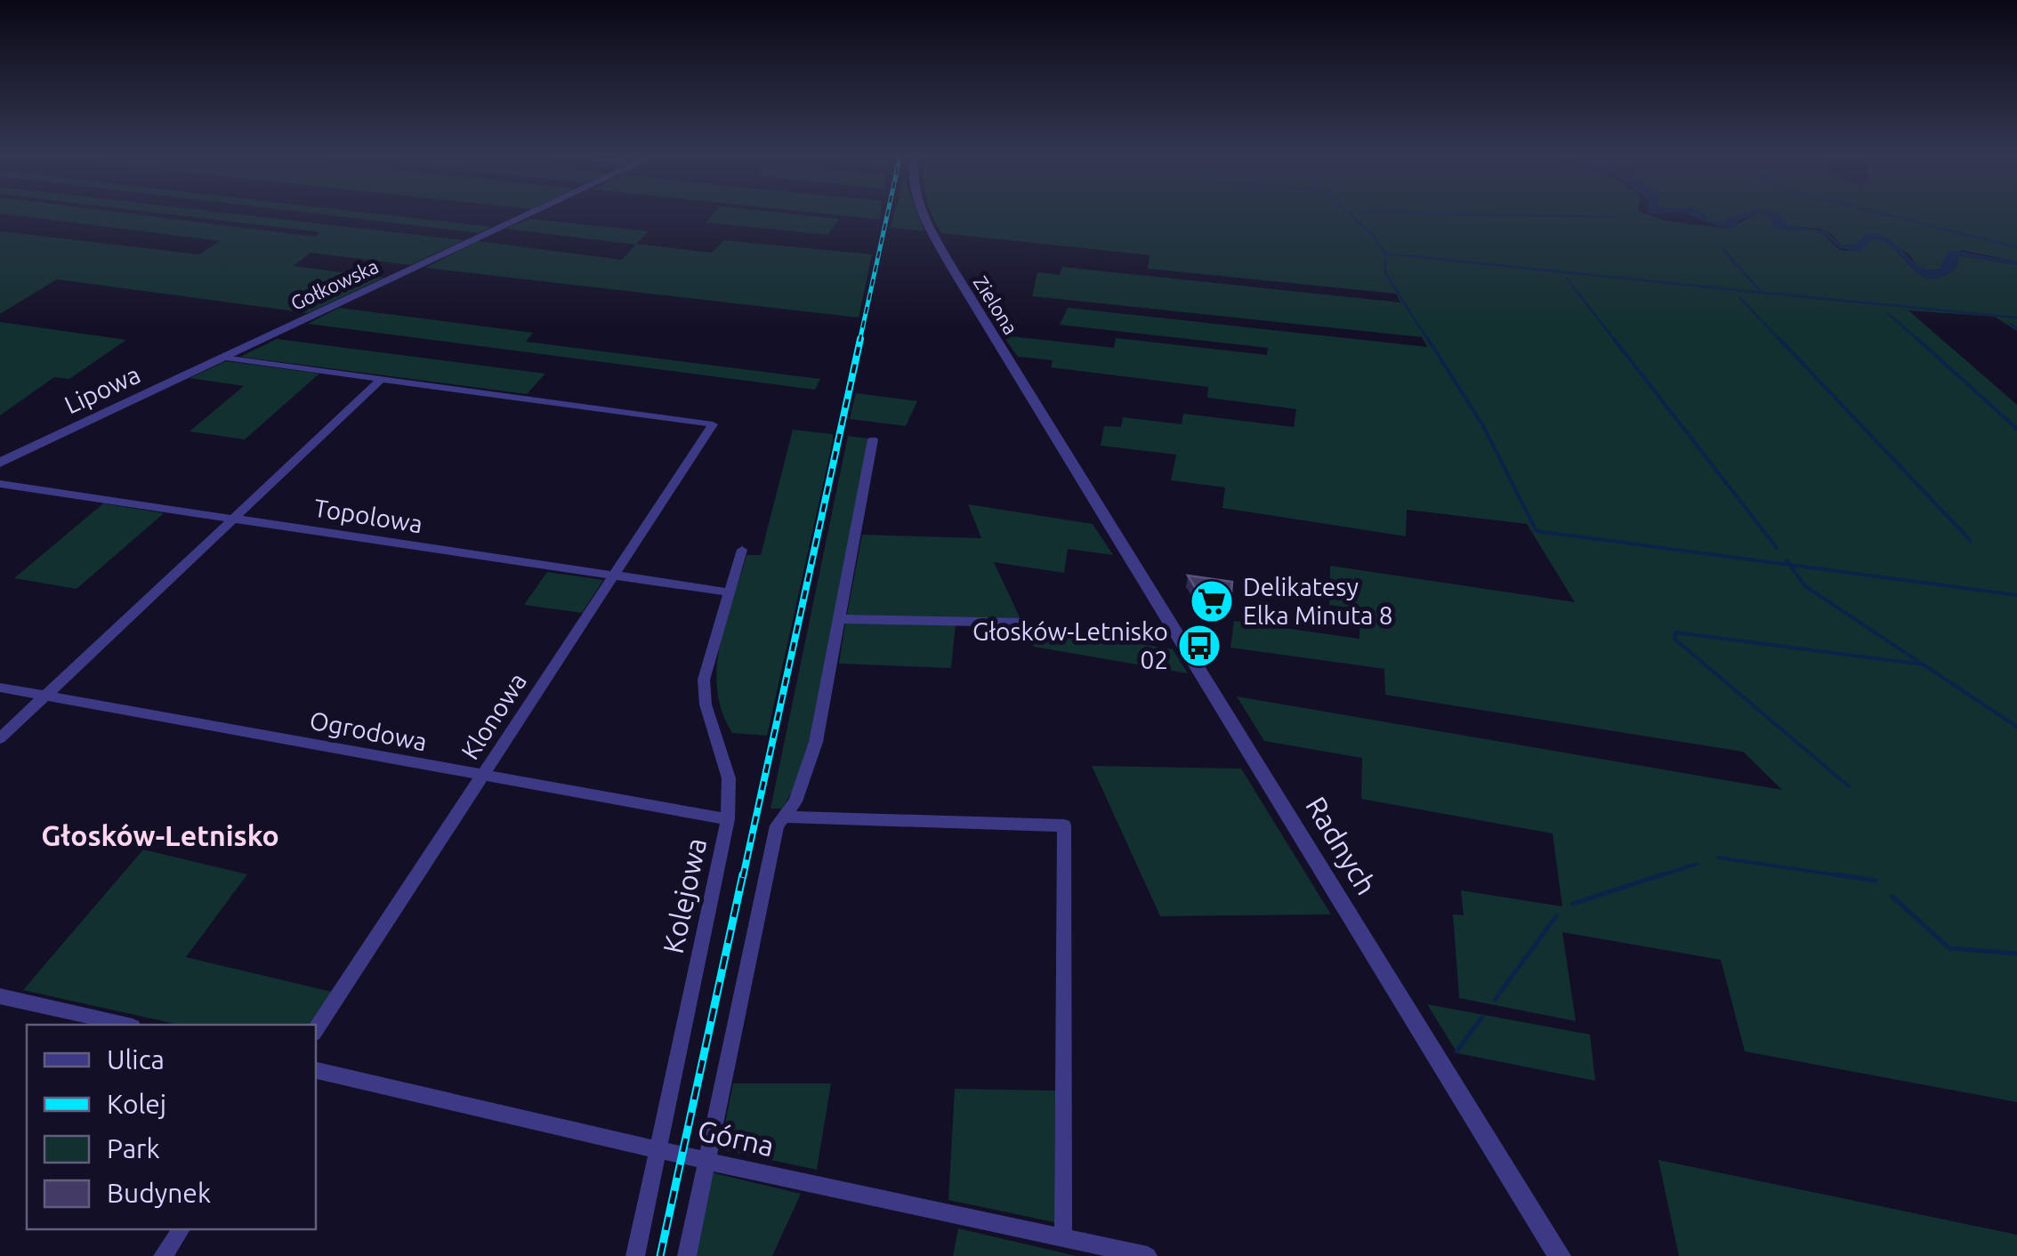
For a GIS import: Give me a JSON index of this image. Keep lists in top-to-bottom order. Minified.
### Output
{"streets":{"street":["Gołkowska","Zielona","Lipowa","Topolowa","Klonowa","Ogrodowa","Radnych","Kolejowa","Górna"]},"crossings":[["Gołkowska","Lipowa"],["Zielona","Radnych"],["Topolowa","Klonowa"],["Topolowa","Kolejowa"],["Klonowa","Ogrodowa"],["Ogrodowa","Kolejowa"],["Kolejowa","Górna"]],"districts":["Głosków-Letnisko"],"places":{"supermarket":["Delikatesy Elka Minuta 8"],"bus stop":["Głosków-Letnisko 02"]},"legend":["Ulica","Kolej","Park","Budynek"]}
